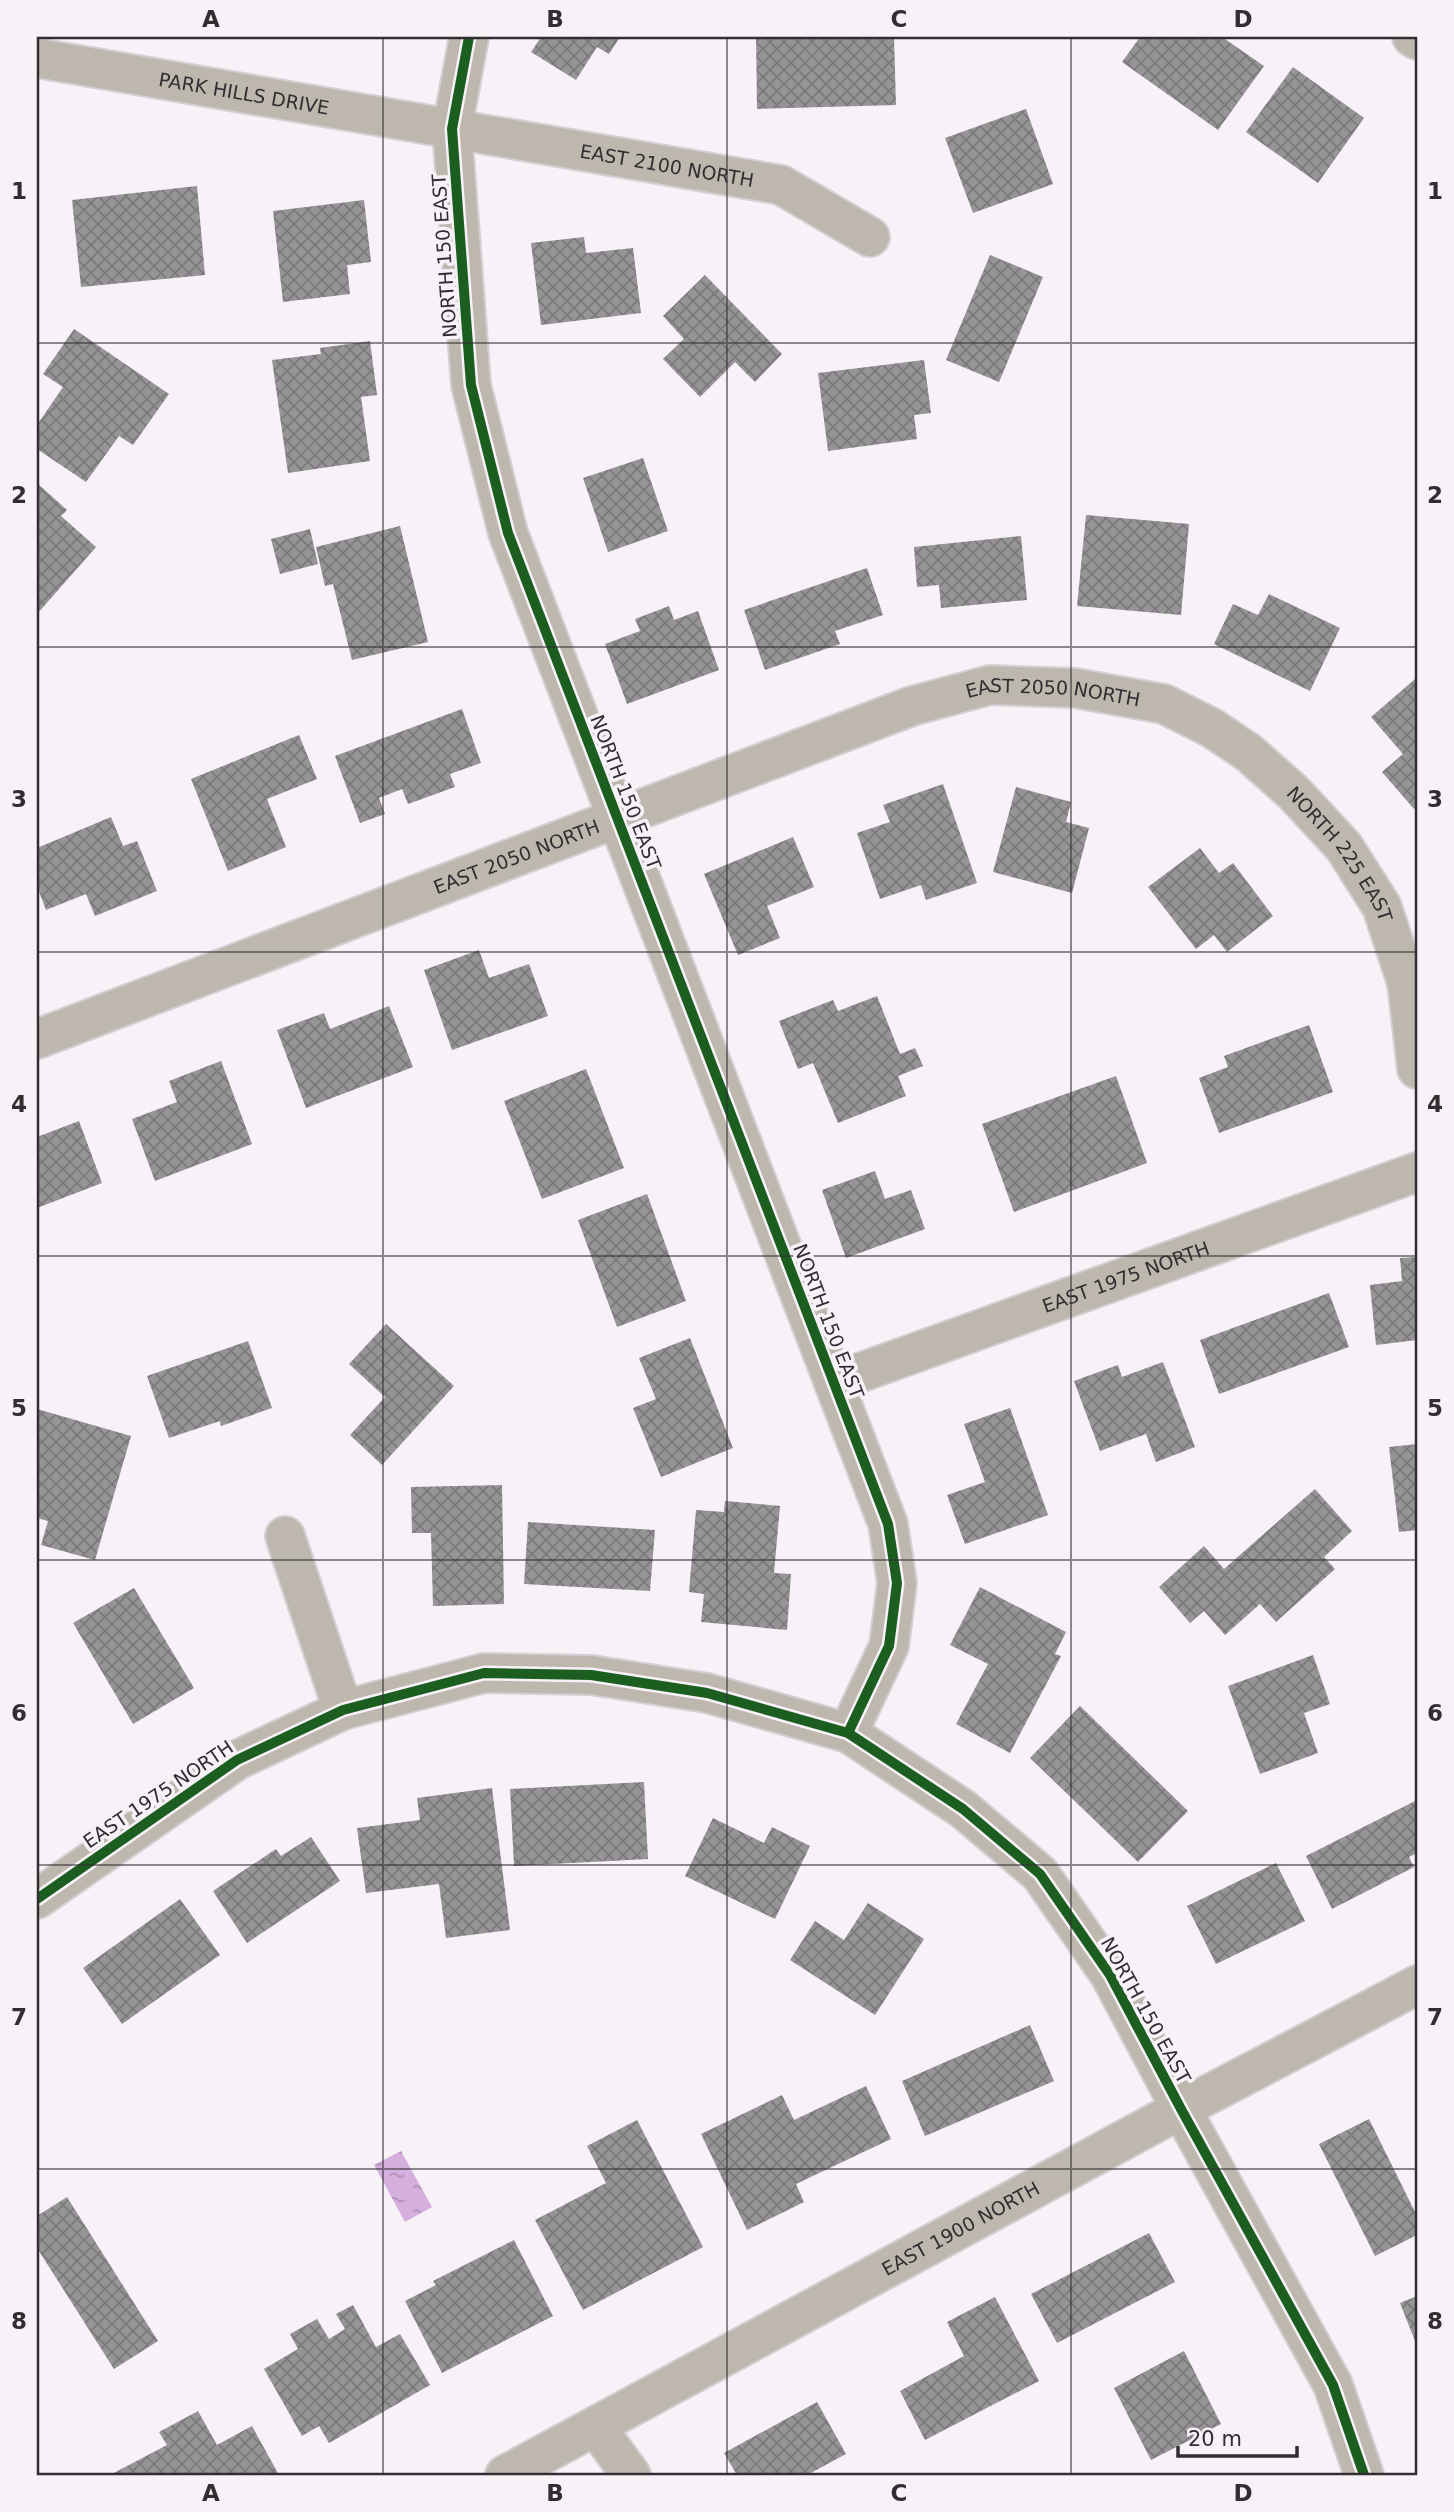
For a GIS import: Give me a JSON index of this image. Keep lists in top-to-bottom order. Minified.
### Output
{"streets":{"street":["PARK HILLS DRIVE","EAST 2100 NORTH","NORTH 150 EAST","EAST 2050 NORTH","NORTH 225 EAST","EAST 1975 NORTH","EAST 1900 NORTH"]},"crossings":[["PARK HILLS DRIVE","EAST 2100 NORTH"],["PARK HILLS DRIVE","NORTH 150 EAST"],["EAST 2100 NORTH","NORTH 150 EAST"],["NORTH 150 EAST","EAST 2050 NORTH"],["NORTH 150 EAST","EAST 1975 NORTH"],["NORTH 150 EAST","EAST 1900 NORTH"],["EAST 2050 NORTH","NORTH 225 EAST"]],"scale_bar":"20 m","grid":{"columns":["A","B","C","D"],"rows":["1","2","3","4","5","6","7","8"]}}
